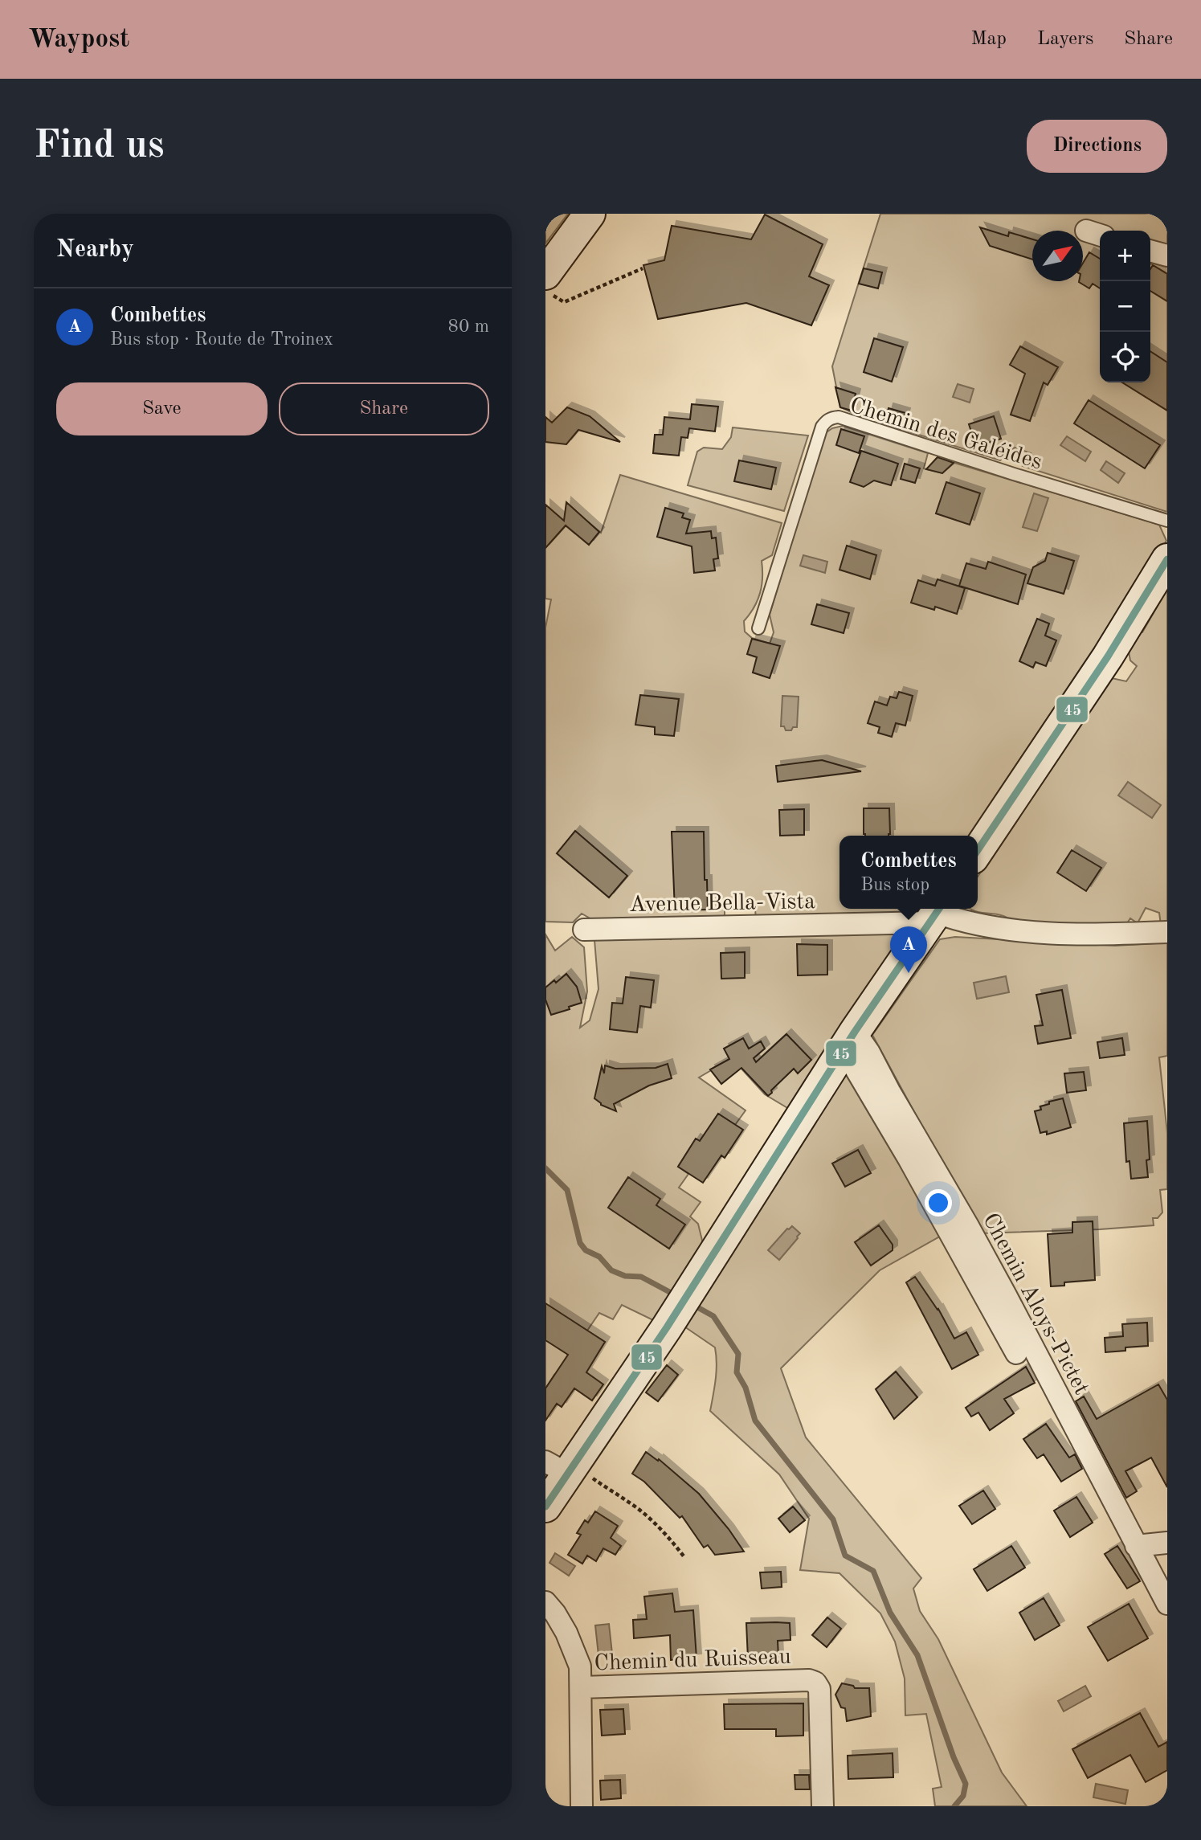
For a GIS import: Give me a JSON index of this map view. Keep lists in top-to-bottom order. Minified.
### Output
{"streets":{"street":["Avenue Bella-Vista","Chemin Aloys-Pictet","Chemin du Ruisseau"],"lane":["Chemin des Galéides"]},"lines":["transit line 45"],"north":"top right","page":{"header":"Waypost","nav":["Map","Layers","Share"],"buttons":["Directions",["Save","Share"]],"title":"Find us","heading":"Nearby","map_buttons":["+","−"],"list":[{"mark":"A","name":"Combettes","note":"Bus stop · Route de Troinex","value":"80 m"}],"popup":["Combettes","Bus stop"],"pins":"A"}}
